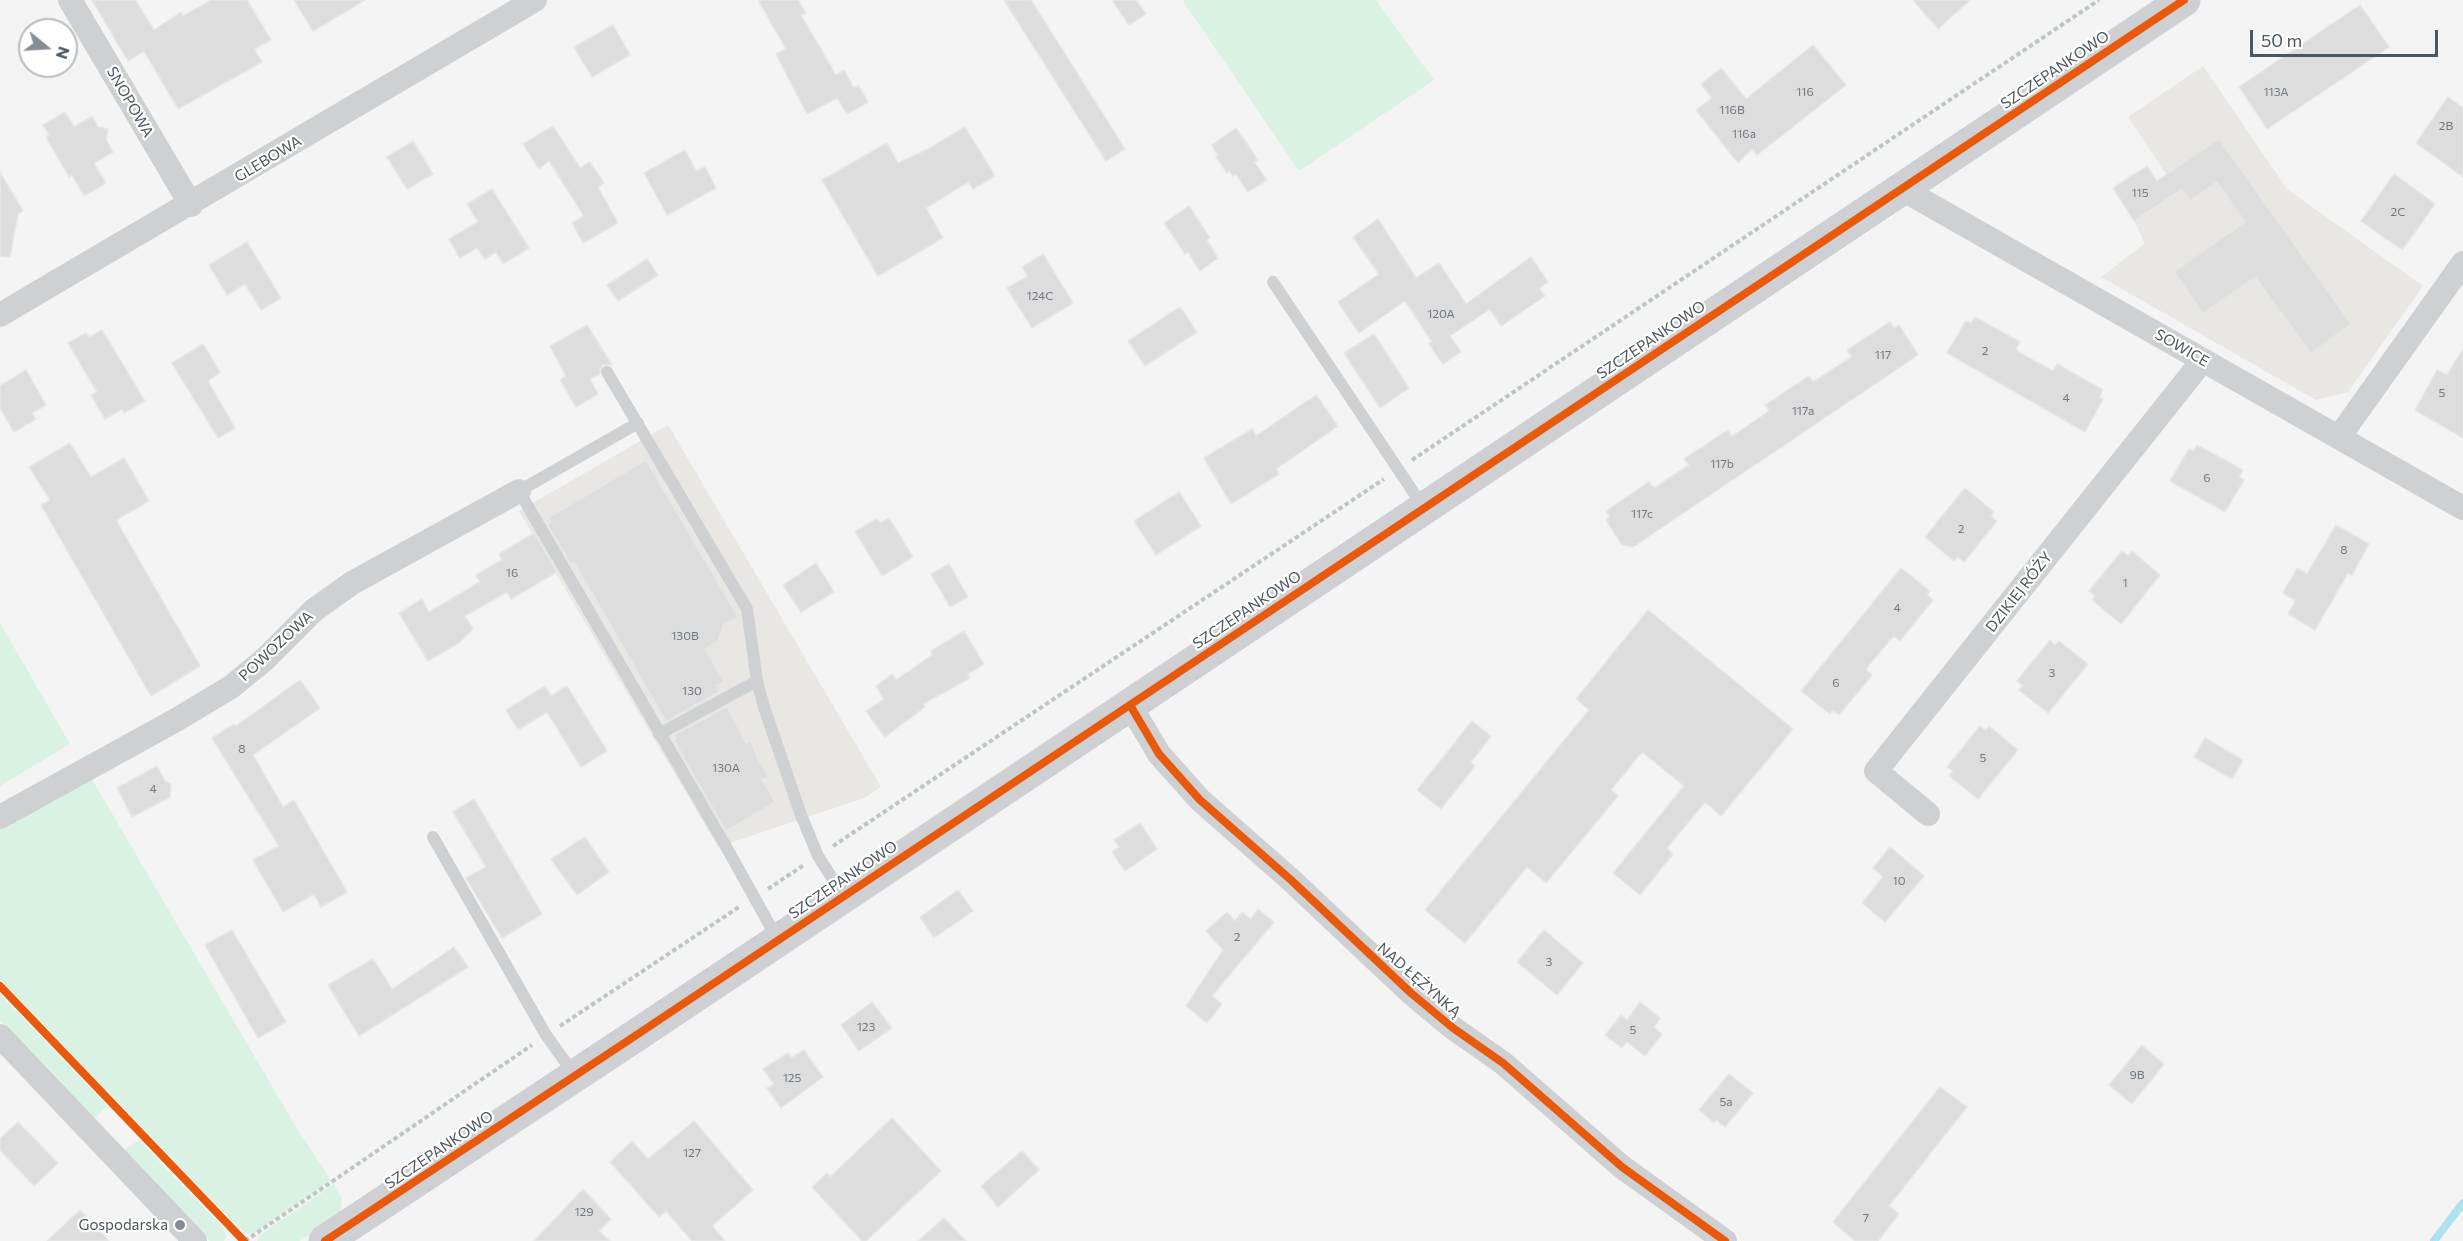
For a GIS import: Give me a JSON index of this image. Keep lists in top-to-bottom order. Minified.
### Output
{"streets":{"street":["SZCZEPANKOWO","SNOPOWA","GLEBOWA","SOWICE","DZIKIEJ RÓŻY","POWOZOWA","NAD ŁĘŻYNKĄ"]},"crossings":[["SZCZEPANKOWO","SOWICE"],["SZCZEPANKOWO","NAD ŁĘŻYNKĄ"],["SNOPOWA","GLEBOWA"],["SOWICE","DZIKIEJ RÓŻY"]],"places":["Gospodarska"],"house_numbers":["116","113A","116B","2B","116a","115","2C","124C","120A","2","117","5","4","117a","117b","6","117c","2","8","16","1","4","130B","3","6","130","8","5","130A","4","10","2","3","123","5","9B","125","5a","127","129","7"],"scale_bar":"50 m","north":"right"}
